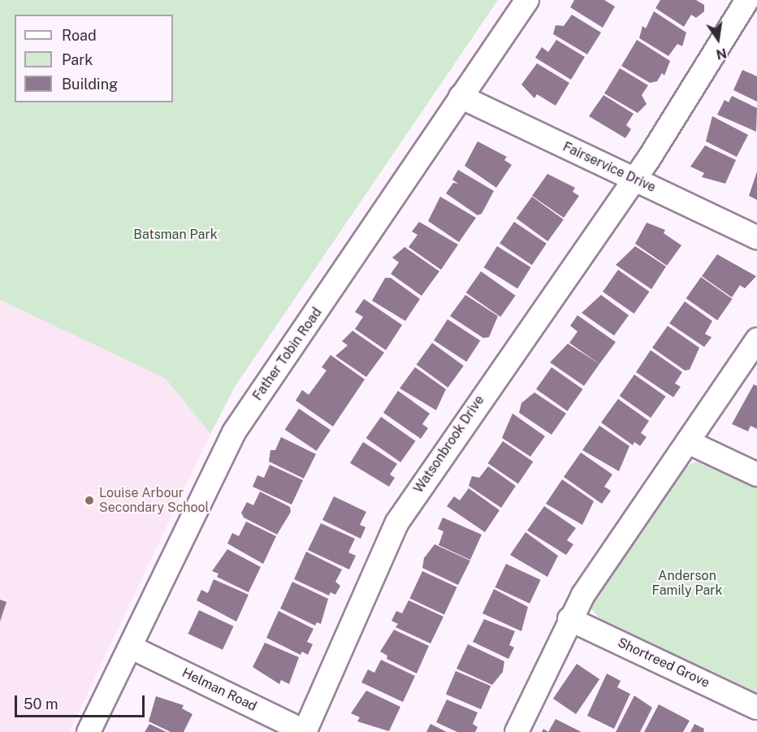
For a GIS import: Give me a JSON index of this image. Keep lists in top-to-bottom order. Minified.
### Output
{"streets":{"street":["Fairservice Drive","Father Tobin Road","Watsonbrook Drive","Shortreed Grove","Helman Road"]},"crossings":[["Fairservice Drive","Father Tobin Road"],["Fairservice Drive","Watsonbrook Drive"],["Father Tobin Road","Helman Road"],["Watsonbrook Drive","Helman Road"]],"parks":["Batsman Park","Anderson Family Park"],"places":["Louise Arbour Secondary School"],"legend":["Road","Park","Building"],"scale_bar":"50 m","north":"bottom"}
